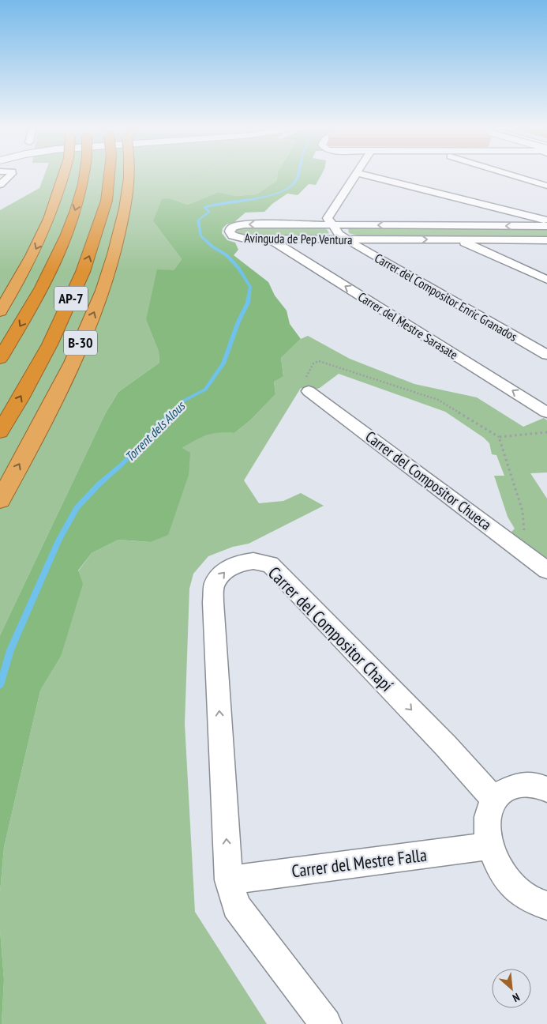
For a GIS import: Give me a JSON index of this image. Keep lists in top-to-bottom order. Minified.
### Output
{"streets":{"highway":["AP-7","B-30"],"street":["Avinguda de Pep Ventura","Carrer del Compositor Enric Granados","Carrer del Mestre Sarasate","Carrer del Compositor Chueca","Carrer del Compositor Chapí","Carrer del Mestre Falla"]},"crossings":[["Avinguda de Pep Ventura","Carrer del Compositor Enric Granados"],["Avinguda de Pep Ventura","Carrer del Mestre Sarasate"],["Carrer del Compositor Chapí","Carrer del Mestre Falla"]],"water":["Torrent dels Alous"],"north":"bottom right"}
